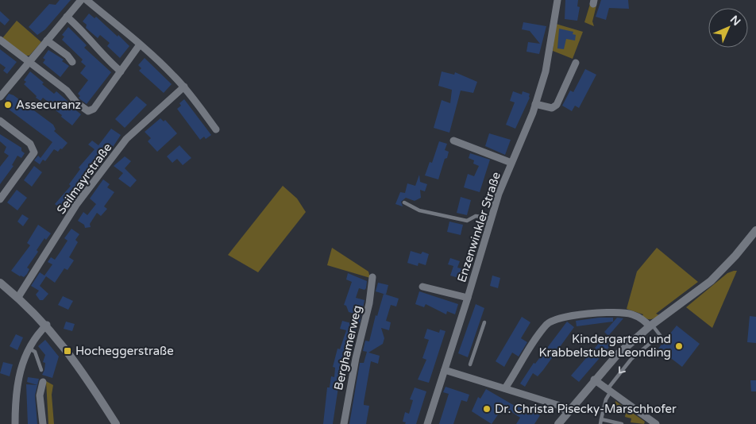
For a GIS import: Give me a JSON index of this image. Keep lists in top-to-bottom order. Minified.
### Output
{"streets":{"street":["Seilmayrstraße","Enzenwinkler Straße","Berghamerweg"]},"places":{"other":["Assecuranz","Kindergarten und Krabbelstube Leonding","Dr. Christa Pisecky-Marschhofer"],"transit":["Hocheggerstraße"]},"north":"top right"}
